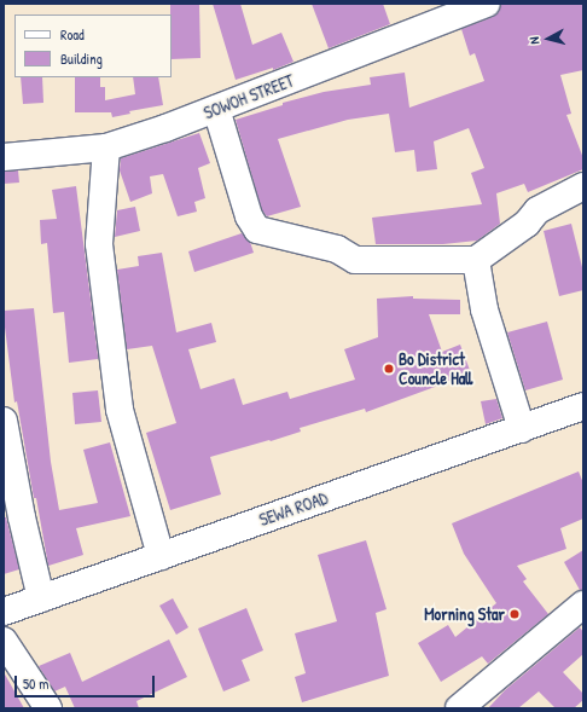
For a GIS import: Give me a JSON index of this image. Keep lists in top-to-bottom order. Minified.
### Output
{"streets":{"street":["SOWOH STREET","SEWA ROAD"]},"places":["Bo District Councle Hall","Morning Star"],"legend":["Road","Building"],"scale_bar":"50 m","north":"left"}
